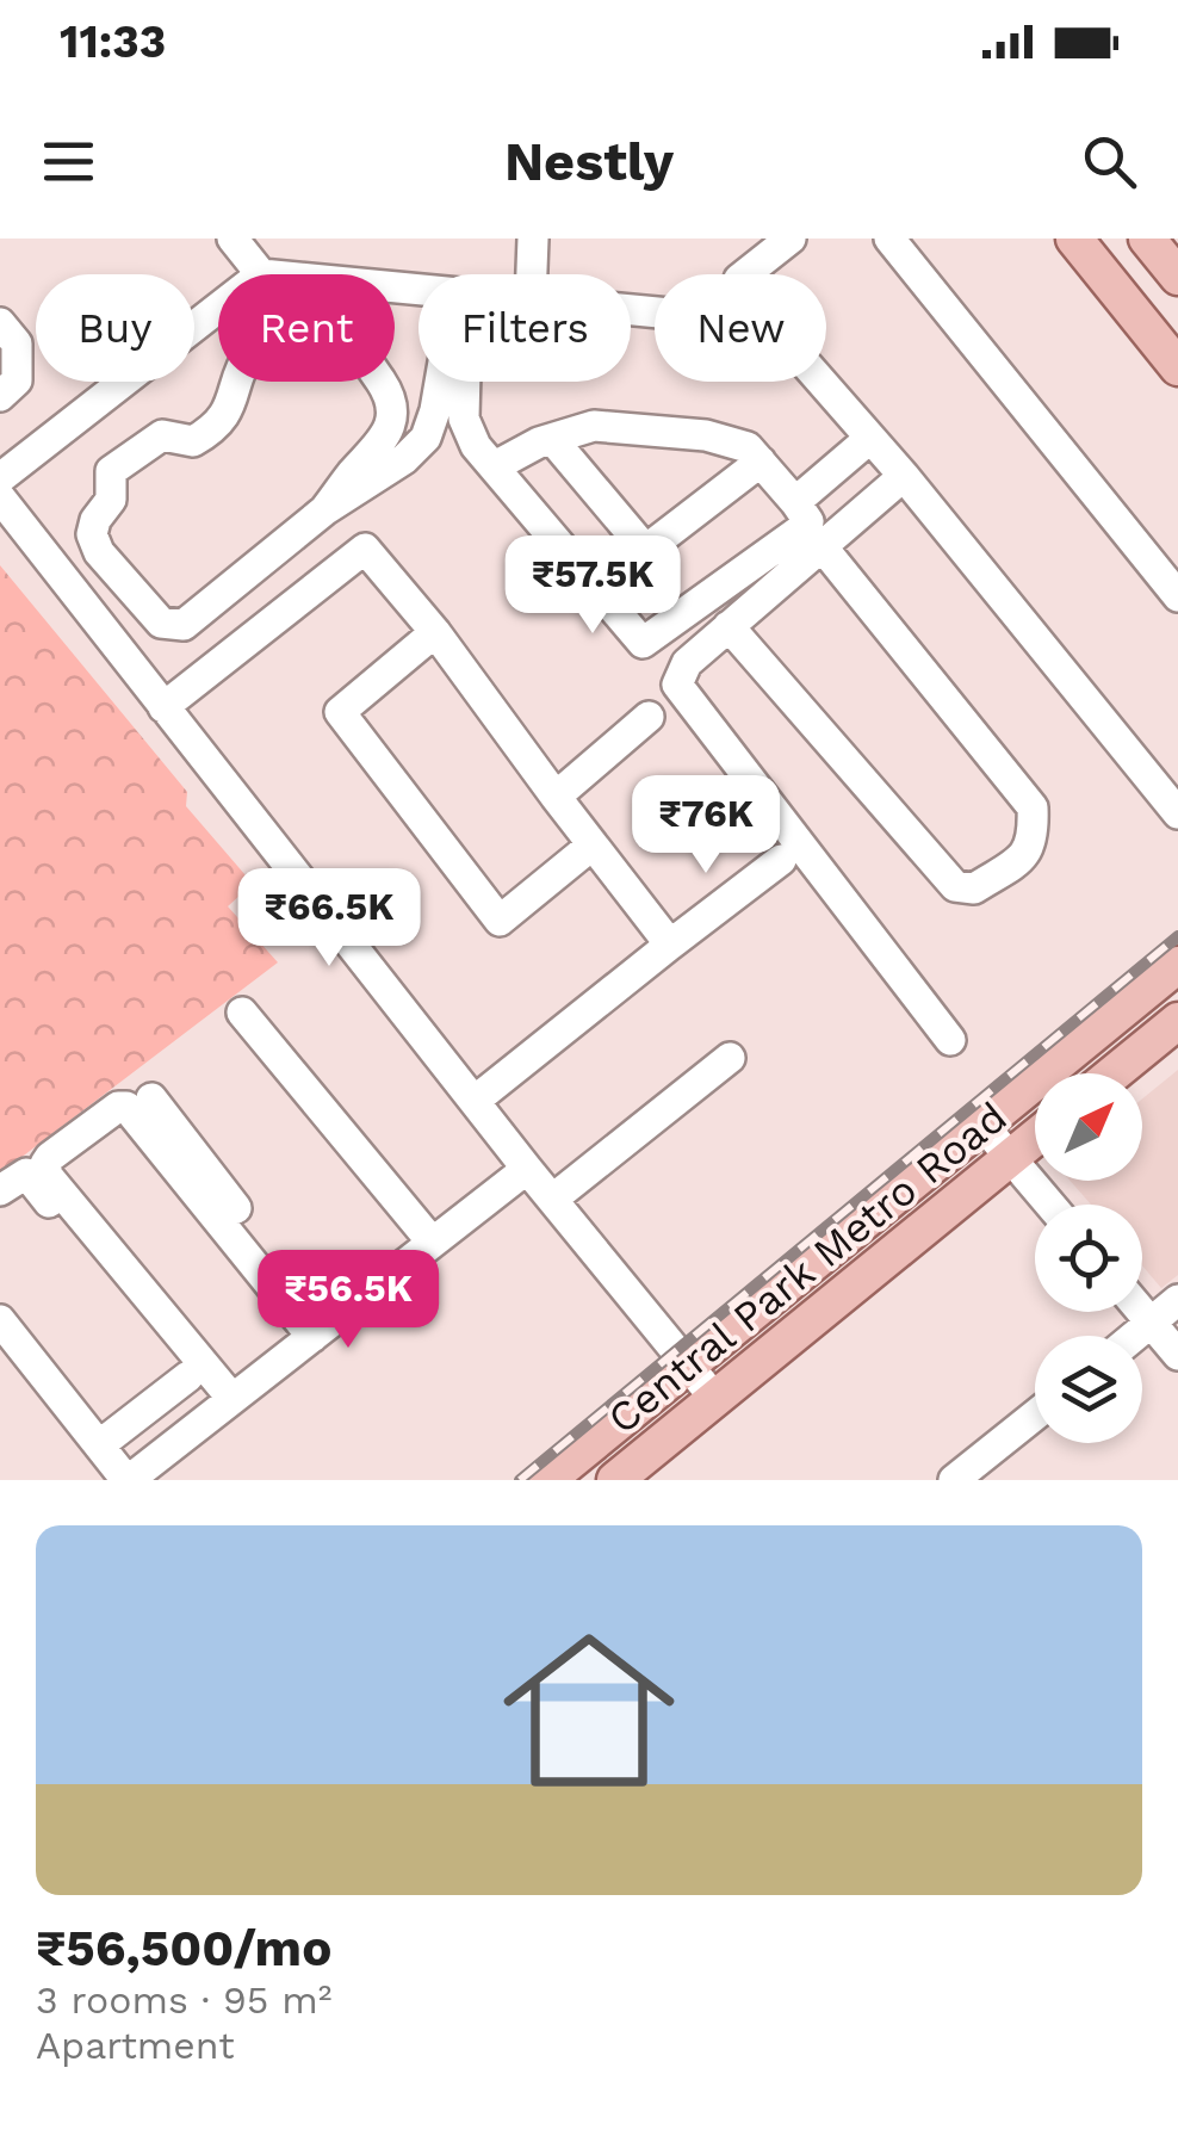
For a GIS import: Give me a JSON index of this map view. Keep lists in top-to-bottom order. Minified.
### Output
{"streets":{"main road":["Central Park Metro Road"]},"north":"top right","page":{"status":"11:33","header":"Nestly","chip":["Buy","Rent","Filters","New"],"price":["₹57.5K","₹76K","₹66.5K","₹56.5K"],"list":[{"name":"₹56,500/mo","note":"3 rooms · 95 m² · Apartment"}]}}
